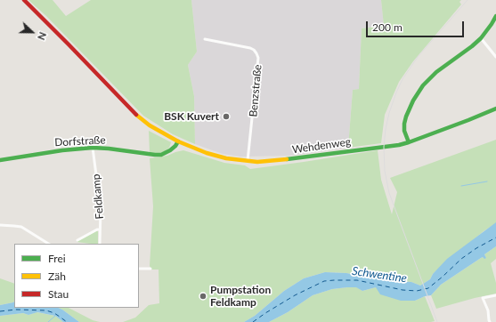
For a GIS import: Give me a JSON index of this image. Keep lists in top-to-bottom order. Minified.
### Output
{"streets":{"main road":["Dorfstraße","Wehdenweg"],"street":["Benzstraße","Feldkamp"]},"crossings":[["Benzstraße","Wehdenweg"],["Dorfstraße","Wehdenweg"],["Dorfstraße","Feldkamp"]],"water":["Schwentine"],"places":["BSK Kuvert","Pumpstation Feldkamp"],"legend":["Frei","Zäh","Stau"],"scale_bar":"200 m","north":"right"}
